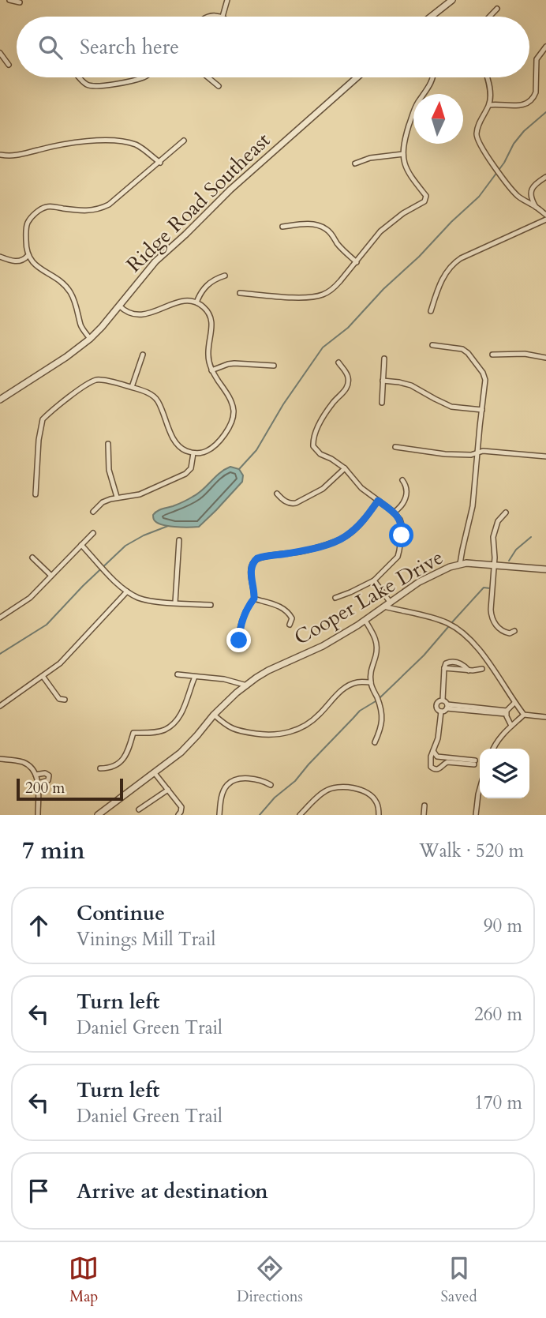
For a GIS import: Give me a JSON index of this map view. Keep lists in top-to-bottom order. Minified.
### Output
{"streets":{"street":["Ridge Road Southeast","Cooper Lake Drive"]},"scale_bar":"200 m","north":"top","page":{"search":"Search here","scale":"200 m","heading":["7 min","Walk · 520 m"],"list":[["Continue","Vinings Mill Trail","90 m"],["Turn left","Daniel Green Trail","260 m"],["Turn left","Daniel Green Trail","170 m"],"Arrive at destination"],"nav":["Map","Directions","Saved"]}}
